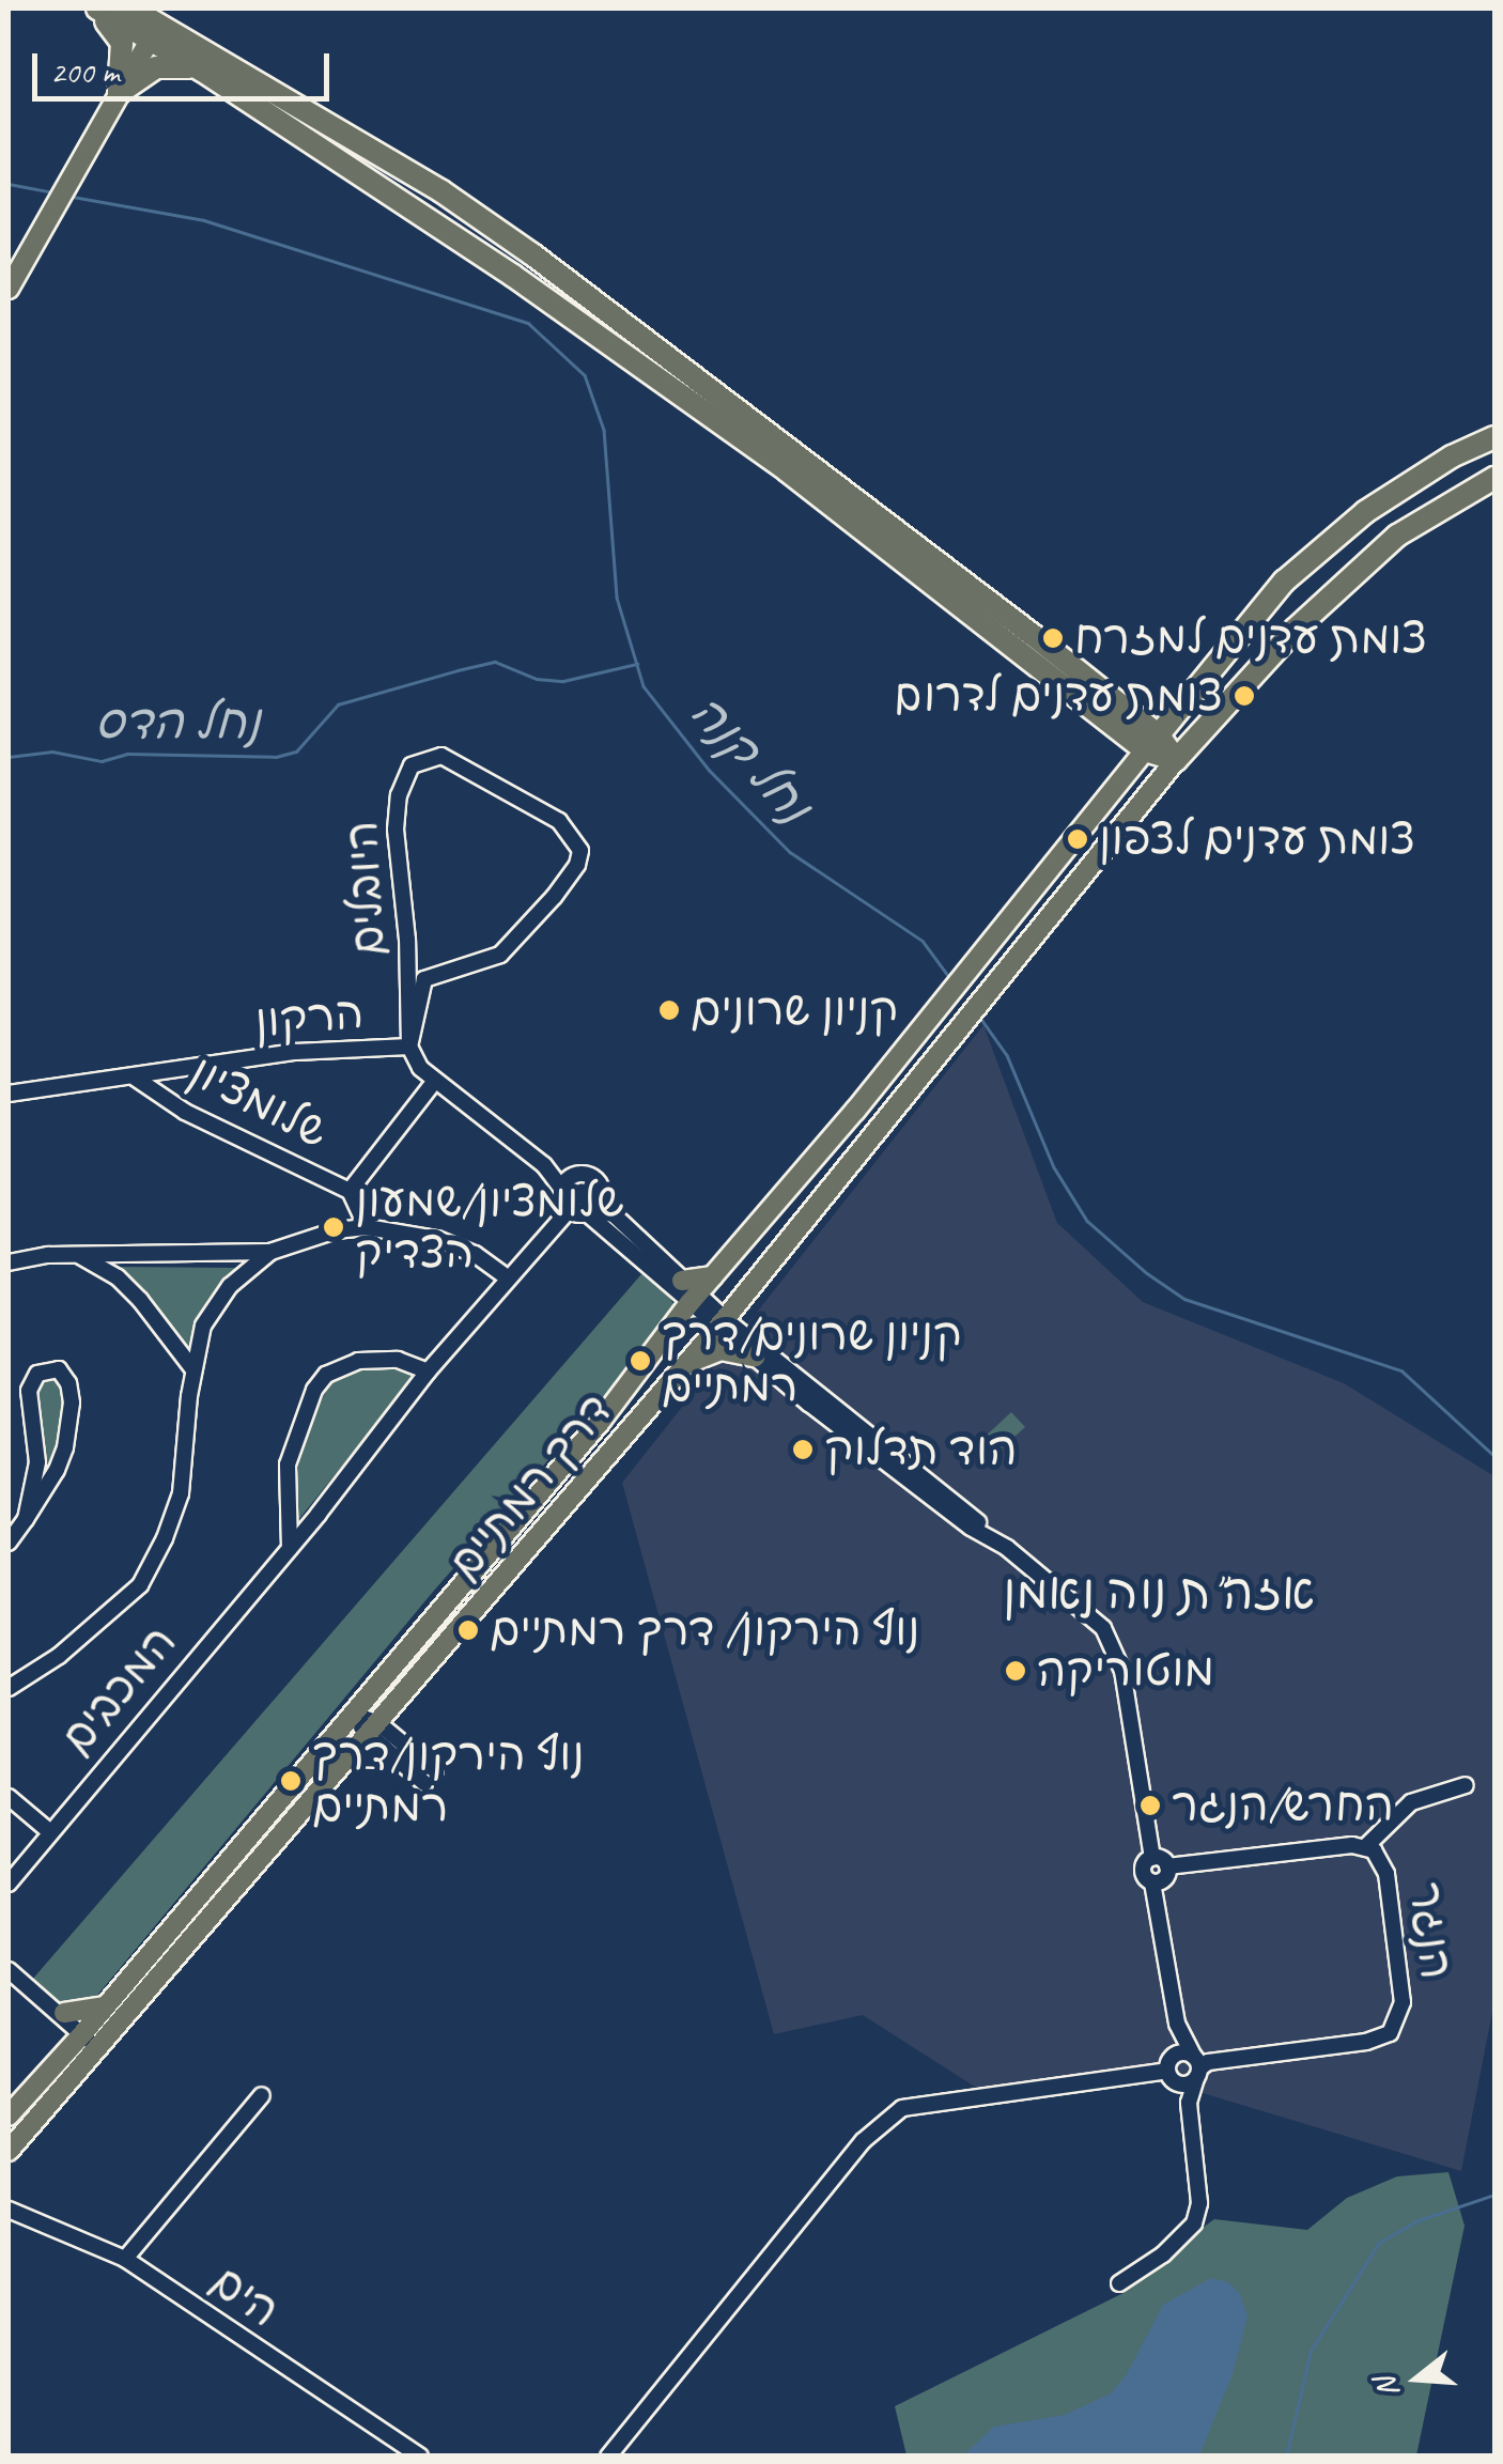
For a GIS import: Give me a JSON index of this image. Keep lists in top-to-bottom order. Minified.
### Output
{"streets":{"main road":["דרך רמתיים"],"street":["היובלים","הרקון","שלומציון","המכבים","הנגר","הים"]},"crossings":[["היובלים","הרקון"],["הרקון","שלומציון"],["הרקון","המכבים"]],"districts":["אזה\"ת נוה נאמן"],"water":["נחל הדס","נחל קנה"],"places":["צומת עדנים למזרח","צומת עדנים לדרום","צומת עדנים לצפון","קניון שרונים","שלומציון/שמעון הצדיק","קניון שרונים/דרך רמתיים","הוד תדלוק","נוף הירקון/ דרך רמתיים","מוטוריקה","נוף הירקון/דרך רמתיים","החרש/הנגר"],"scale_bar":"200 m","north":"left"}
